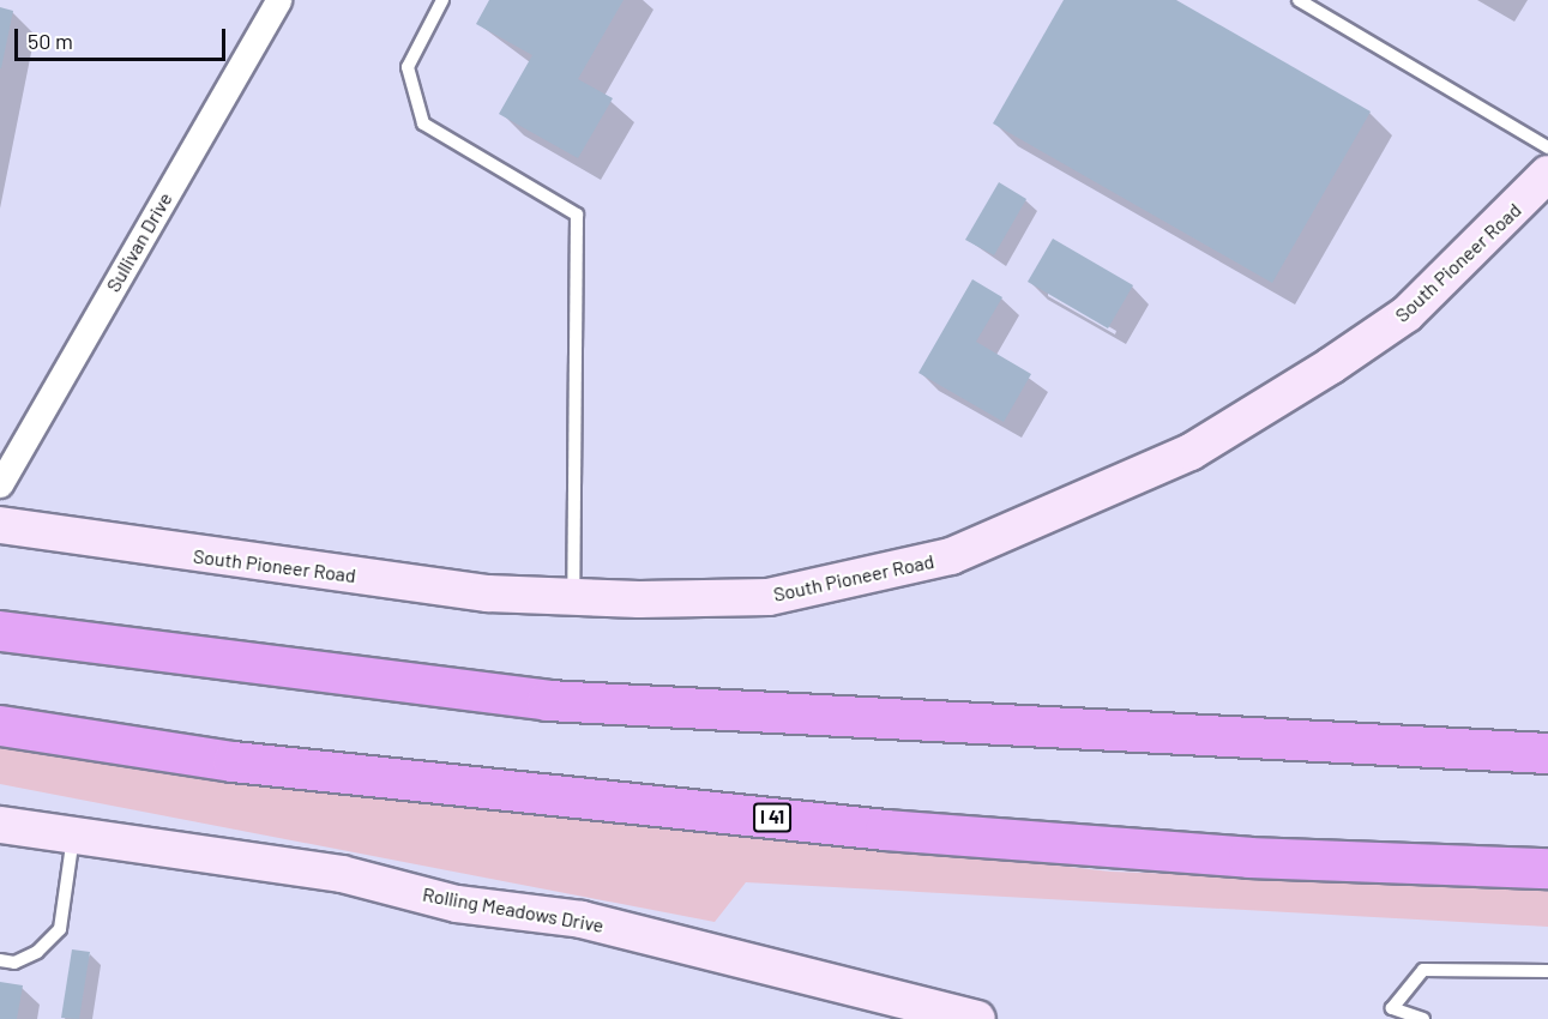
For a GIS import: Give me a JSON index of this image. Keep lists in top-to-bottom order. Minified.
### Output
{"streets":{"highway":["I 41"],"main road":["South Pioneer Road","Rolling Meadows Drive"],"street":["Sullivan Drive"]},"scale_bar":"50 m"}
